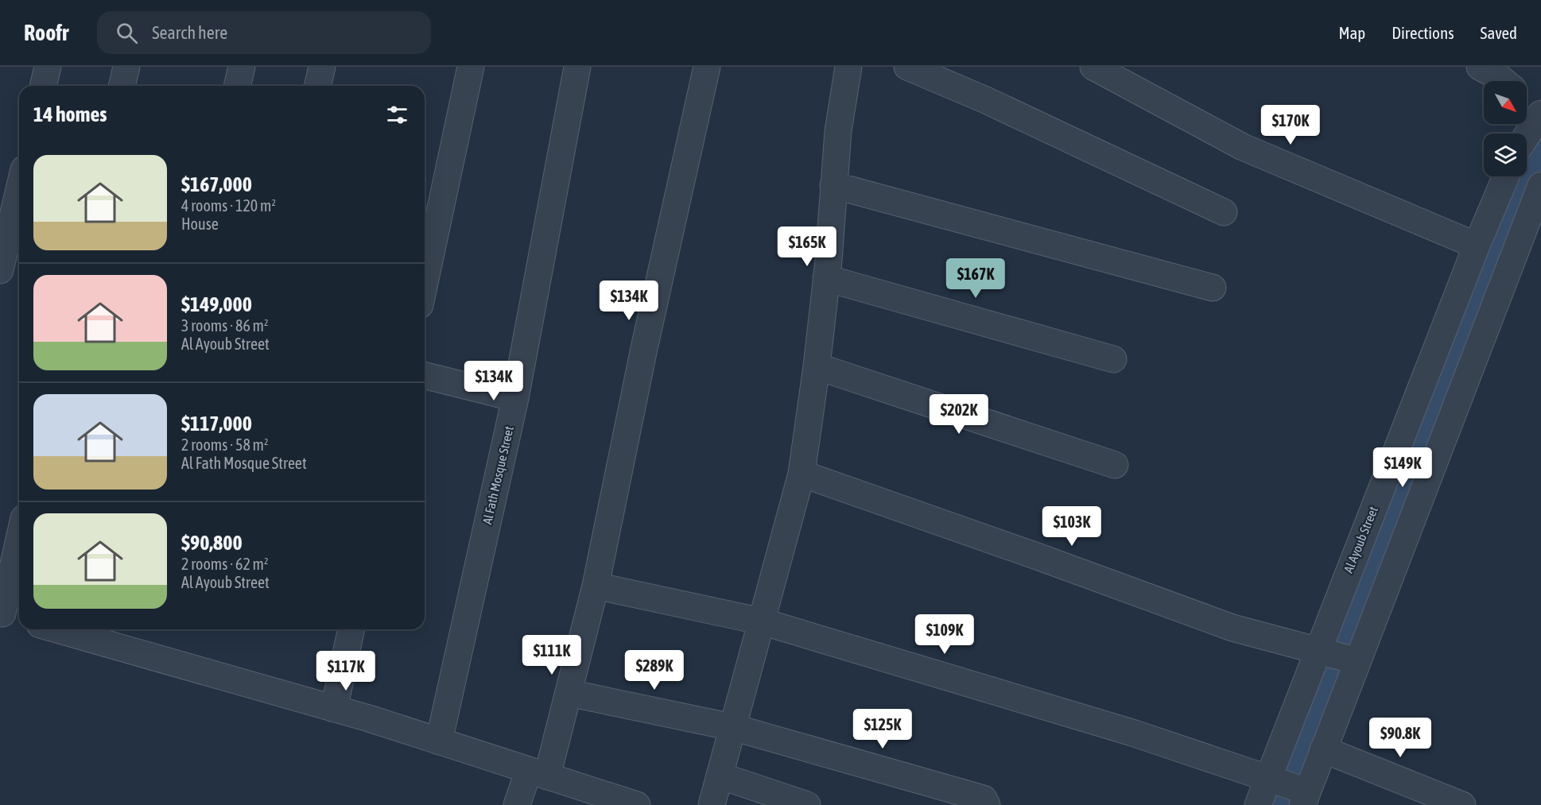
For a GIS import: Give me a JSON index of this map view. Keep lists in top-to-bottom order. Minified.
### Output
{"streets":{"street":["Al Fath Mosque Street","Al Ayoub Street"]},"north":"bottom right","page":{"header":"Roofr","search":"Search here","nav":["Map","Directions","Saved"],"heading":"14 homes","price":["$170K","$165K","$167K","$134K","$134K","$202K","$149K","$103K","$109K","$111K","$289K","$117K","$125K","$90.8K"],"list":[{"name":"$167,000","note":"4 rooms · 120 m² · House"},{"name":"$149,000","note":"3 rooms · 86 m² · Al Ayoub Street"},{"name":"$117,000","note":"2 rooms · 58 m² · Al Fath Mosque Street"},{"name":"$90,800","note":"2 rooms · 62 m² · Al Ayoub Street"}]}}
